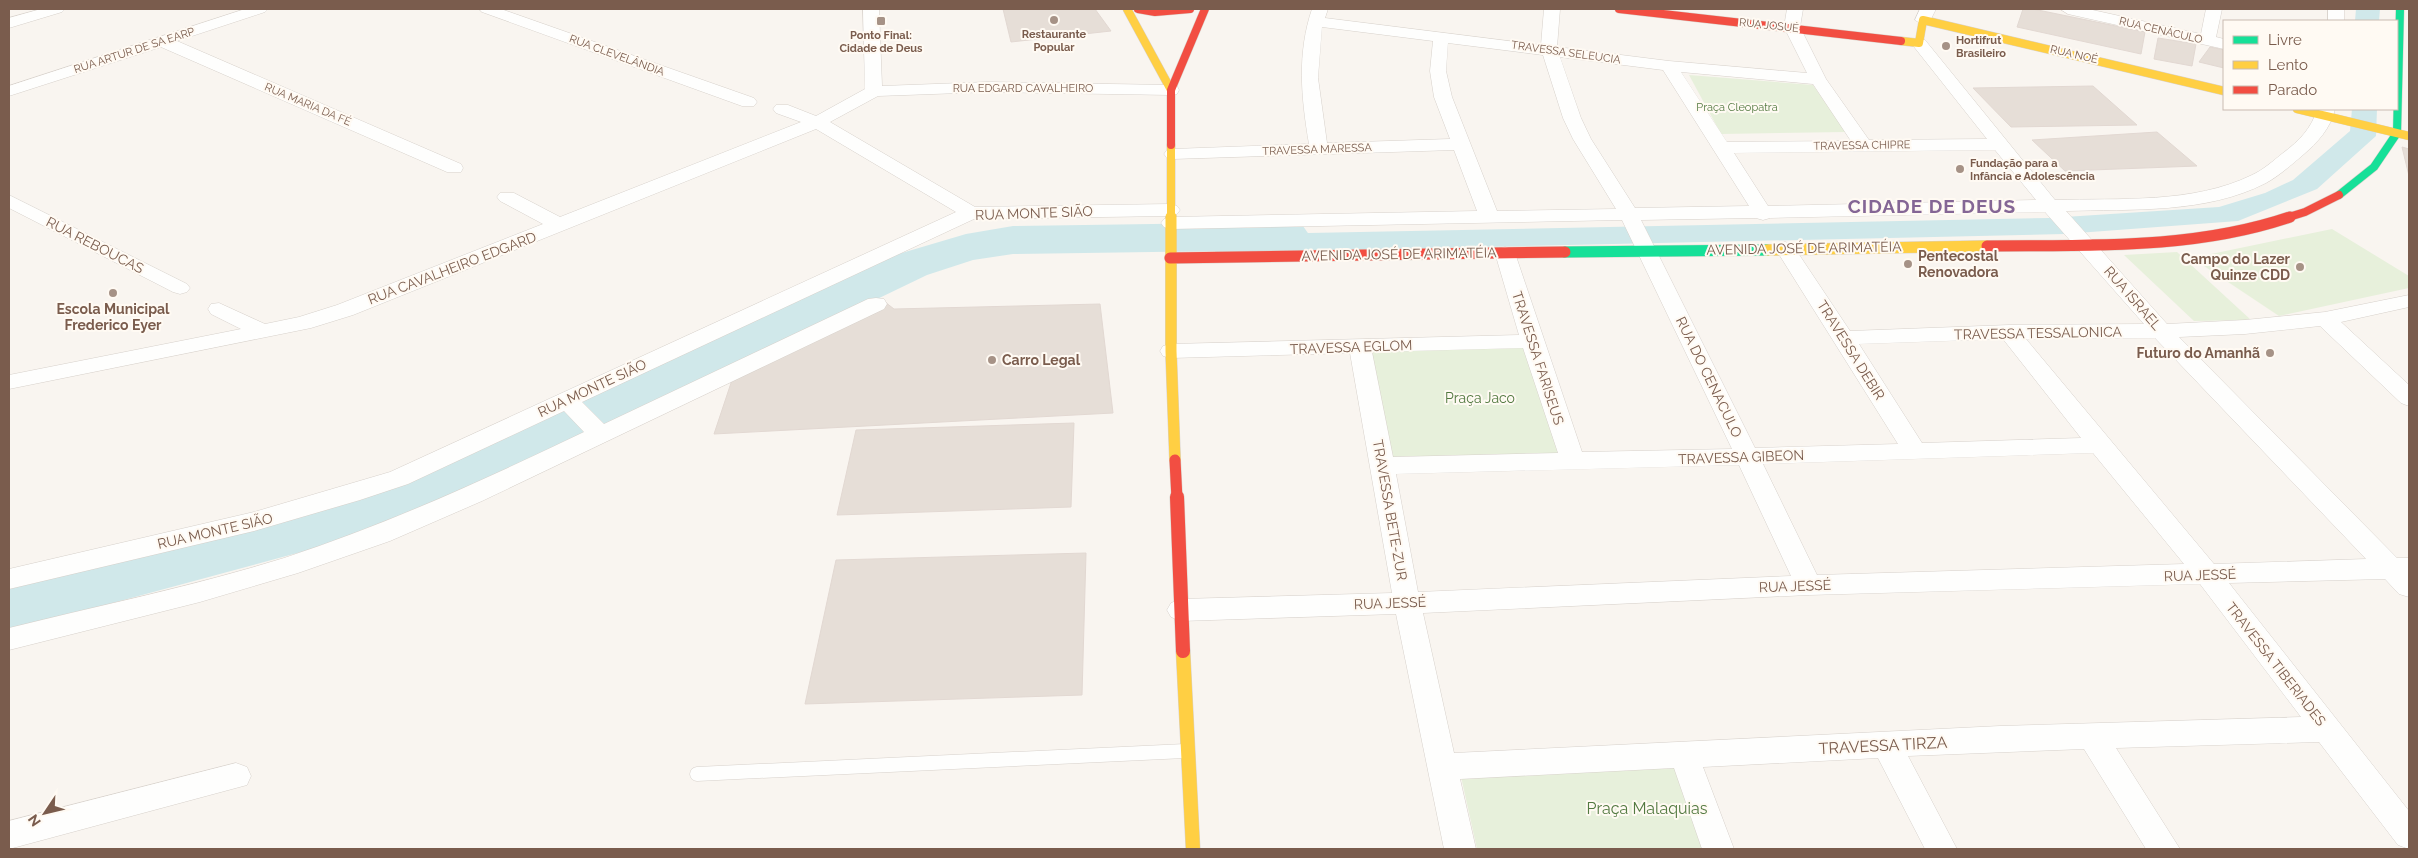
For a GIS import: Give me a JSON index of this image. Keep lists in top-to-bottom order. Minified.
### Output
{"streets":{"street":["RUA JOSUÉ","RUA CENÁCULO","RUA ARTUR DE SA EARP","TRAVESSA SELEUCIA","RUA NOÉ","RUA CLEVELÂNDIA","RUA EDGARD CAVALHEIRO","RUA MARIA DA FÉ","TRAVESSA CHIPRE","TRAVESSA MARESSA","RUA MONTE SIÃO","RUA REBOUCAS","AVENIDA JOSÉ DE ARIMATÉIA","RUA CAVALHEIRO EDGARD","RUA ISRAEL","TRAVESSA TESSALONICA","TRAVESSA EGLOM","TRAVESSA DEBIR","TRAVESSA FARISEUS","RUA DO CENACULO","TRAVESSA GIBEON","TRAVESSA BETE-ZUR","RUA JESSÉ","TRAVESSA TIBERIADES","TRAVESSA TIRZA"]},"crossings":[["RUA JOSUÉ","RUA ISRAEL"],["RUA ARTUR DE SA EARP","RUA MARIA DA FÉ"],["TRAVESSA SELEUCIA","RUA DO CENACULO"],["RUA EDGARD CAVALHEIRO","RUA CAVALHEIRO EDGARD"],["TRAVESSA CHIPRE","RUA ISRAEL"],["AVENIDA JOSÉ DE ARIMATÉIA","RUA ISRAEL"],["AVENIDA JOSÉ DE ARIMATÉIA","TRAVESSA DEBIR"],["AVENIDA JOSÉ DE ARIMATÉIA","TRAVESSA FARISEUS"],["AVENIDA JOSÉ DE ARIMATÉIA","RUA DO CENACULO"],["RUA ISRAEL","TRAVESSA TESSALONICA"],["RUA ISRAEL","RUA JESSÉ"],["TRAVESSA TESSALONICA","TRAVESSA DEBIR"],["TRAVESSA TESSALONICA","TRAVESSA TIBERIADES"],["TRAVESSA EGLOM","TRAVESSA FARISEUS"],["TRAVESSA EGLOM","TRAVESSA BETE-ZUR"],["TRAVESSA DEBIR","TRAVESSA GIBEON"],["TRAVESSA FARISEUS","TRAVESSA GIBEON"],["RUA DO CENACULO","TRAVESSA GIBEON"],["RUA DO CENACULO","RUA JESSÉ"],["TRAVESSA GIBEON","TRAVESSA BETE-ZUR"],["TRAVESSA GIBEON","TRAVESSA TIBERIADES"],["TRAVESSA BETE-ZUR","RUA JESSÉ"],["TRAVESSA BETE-ZUR","TRAVESSA TIRZA"],["RUA JESSÉ","TRAVESSA TIBERIADES"],["TRAVESSA TIBERIADES","TRAVESSA TIRZA"]],"districts":["CIDADE DE DEUS"],"parks":["Praça Cleopatra","Praça Jaco","Praça Malaquias"],"places":{"other":["Restaurante Popular","Hortifrut Brasileiro","Fundação para a Infância e Adolescência","Pentecostal Renovadora","Campo do Lazer Quinze CDD","Escola Municipal Frederico Eyer","Futuro do Amanhã","Carro Legal"],"transit":["Ponto Final: Cidade de Deus"]},"legend":["Livre","Lento","Parado"],"north":"bottom left"}
